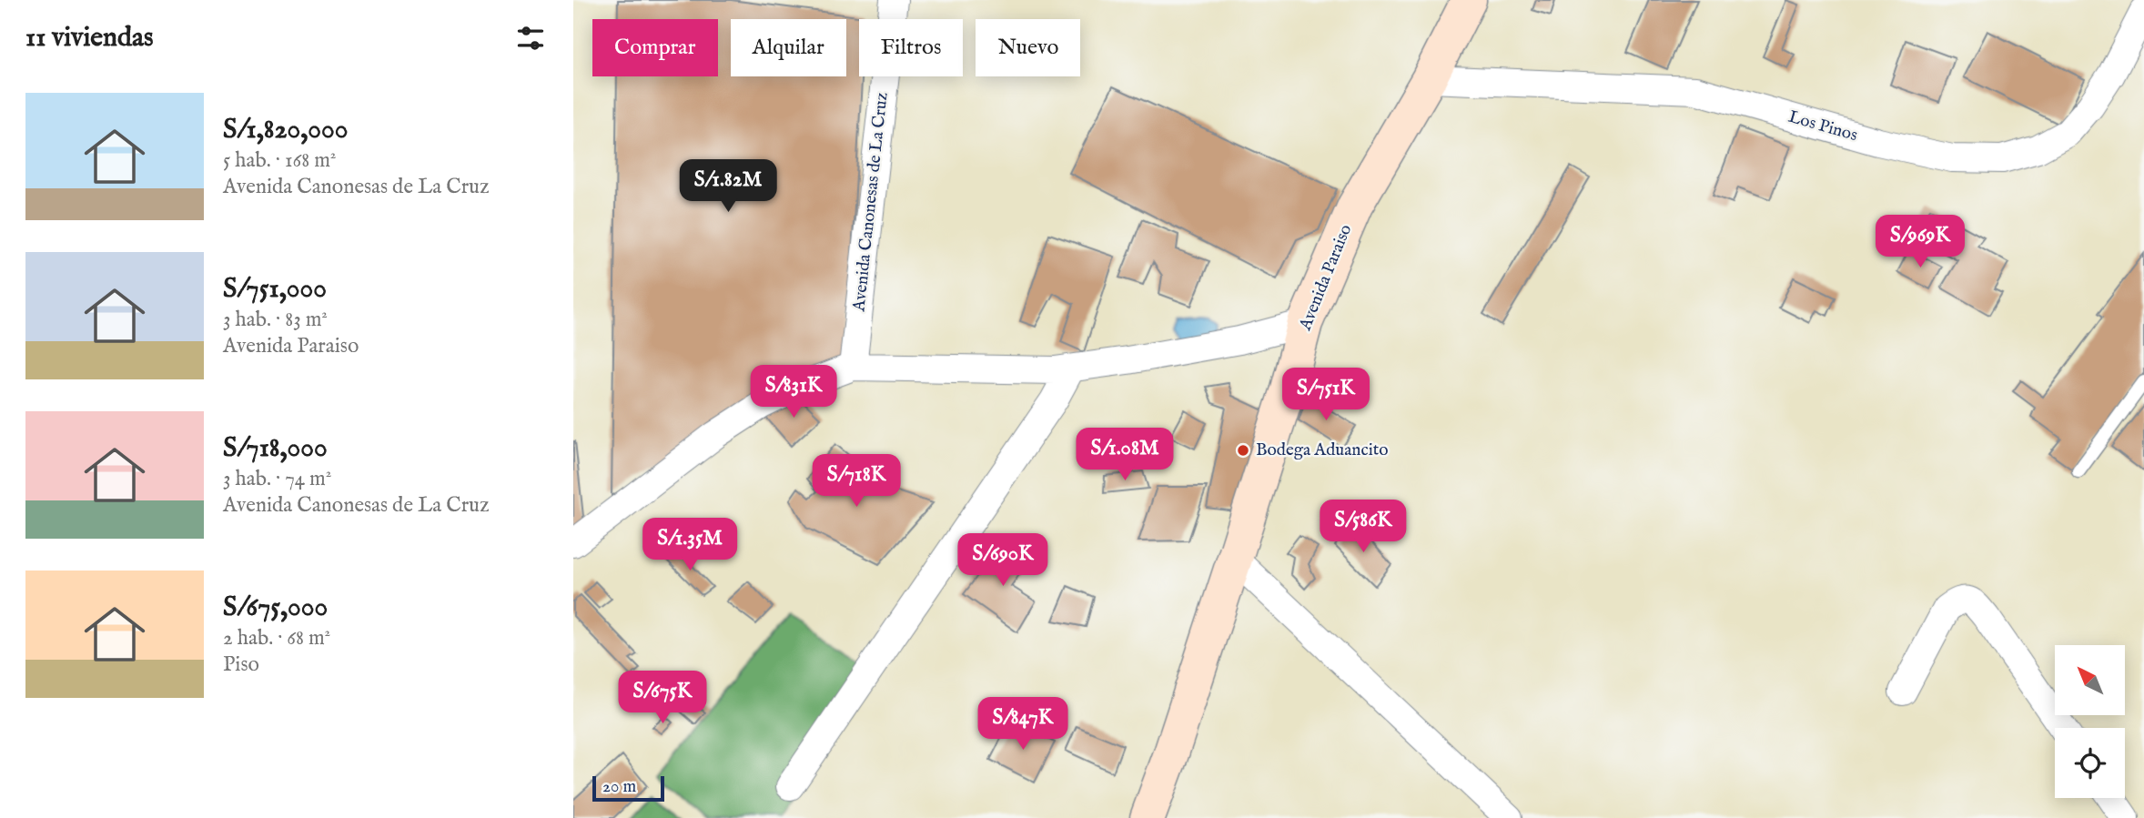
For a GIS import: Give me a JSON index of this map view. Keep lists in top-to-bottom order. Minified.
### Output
{"streets":{"main road":["Avenida Paraiso"],"street":["Los Pinos","Avenida Canonesas de La Cruz"]},"crossings":[["Los Pinos","Avenida Paraiso"]],"places":["Bodega Aduancito"],"scale_bar":"20 m","north":"top left","page":{"heading":"11 viviendas","chip":["Comprar","Alquilar","Filtros","Nuevo"],"list":[{"name":"S/1,820,000","note":"5 hab. · 168 m² · Avenida Canonesas de La Cruz"},{"name":"S/751,000","note":"3 hab. · 83 m² · Avenida Paraiso"},{"name":"S/718,000","note":"3 hab. · 74 m² · Avenida Canonesas de La Cruz"},{"name":"S/675,000","note":"2 hab. · 68 m² · Piso"}],"price":["S/1.82M","S/969K","S/831K","S/751K","S/1.08M","S/718K","S/586K","S/1.35M","S/690K","S/675K","S/847K"],"scale":"20 m"}}
